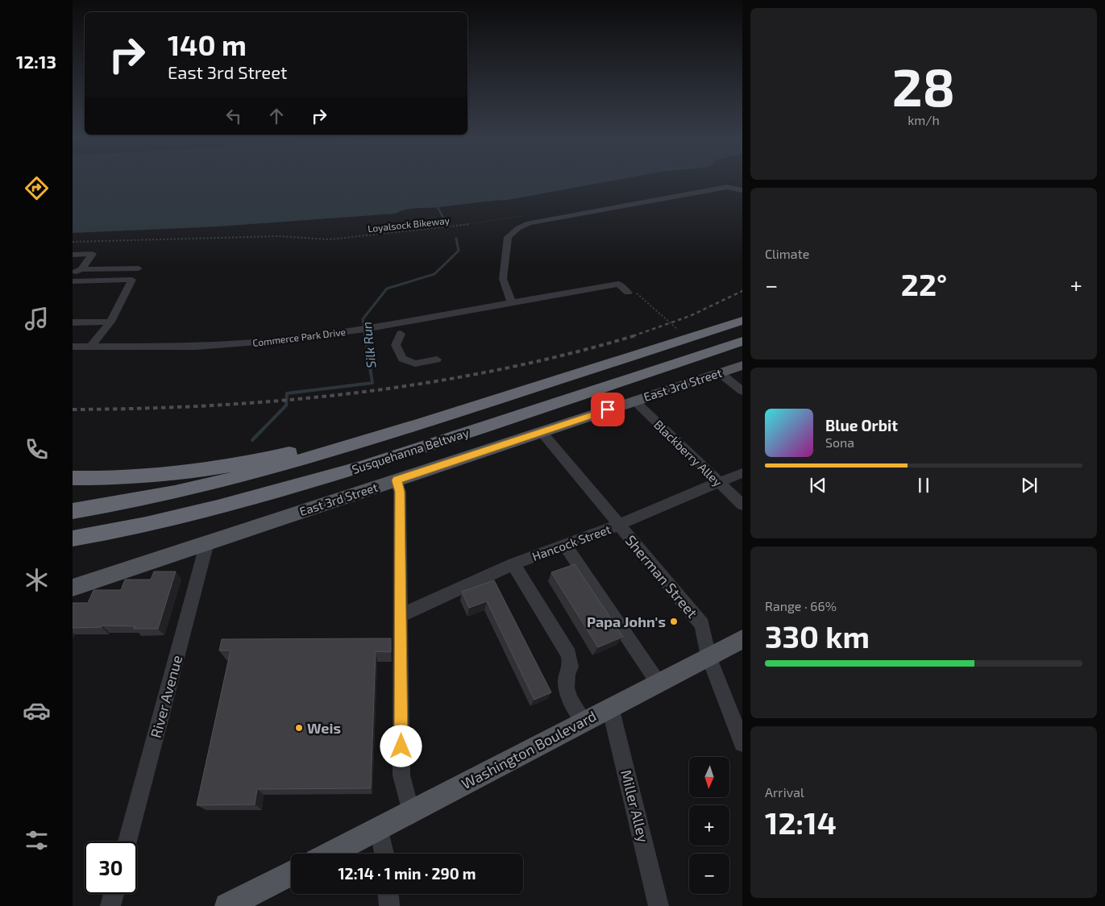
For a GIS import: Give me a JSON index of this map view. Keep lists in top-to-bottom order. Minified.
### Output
{"streets":{"highway":["Susquehanna Beltway"],"main road":["East 3rd Street","Washington Boulevard"],"street":["Commerce Park Drive","Blackberry Alley","Hancock Street","Sherman Street","River Avenue","Miller Alley"],"path":["Loyalsock Bikeway"]},"crossings":[["East 3rd Street","Blackberry Alley"],["East 3rd Street","Sherman Street"],["East 3rd Street","River Avenue"],["Blackberry Alley","Hancock Street"],["Hancock Street","Sherman Street"],["Sherman Street","Washington Boulevard"],["Washington Boulevard","Miller Alley"]],"water":["Silk Run"],"places":["Papa John's","Weis"],"north":"bottom","page":{"tabs":"12:13","tile":[["28","km/h"],"Climate",["Range · 66%","330 km"],["Arrival","12:14"]],"turn":["140 m","East 3rd Street"],"heat":["−","22°","+"],"song":["Blue Orbit","Sona"],"map_buttons":["+","−"],"limit":"30","trip":"12:14 · 1 min · 290 m"}}
